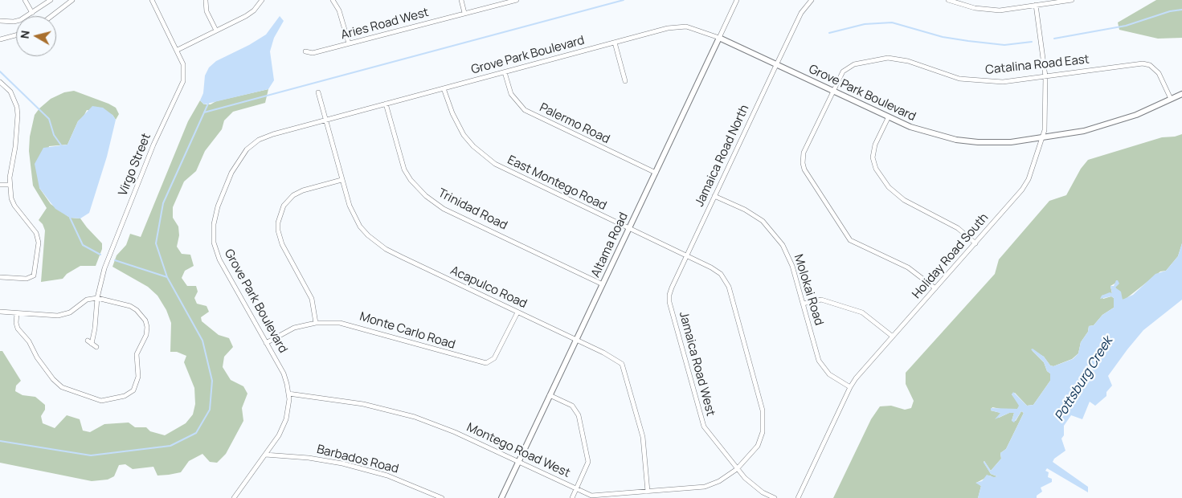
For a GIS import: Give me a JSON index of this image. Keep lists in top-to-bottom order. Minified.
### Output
{"streets":{"street":["Aries Road West","Grove Park Boulevard","Catalina Road East","Palermo Road","Jamaica Road North","Virgo Street","East Montego Road","Trinidad Road","Altama Road","Holiday Road South","Acapulco Road","Molokai Road","Monte Carlo Road","Jamaica Road West","Montego Road West","Barbados Road"]},"crossings":[["Grove Park Boulevard","Catalina Road East"],["Grove Park Boulevard","Palermo Road"],["Grove Park Boulevard","Jamaica Road North"],["Grove Park Boulevard","East Montego Road"],["Grove Park Boulevard","Trinidad Road"],["Grove Park Boulevard","Altama Road"],["Grove Park Boulevard","Holiday Road South"],["Grove Park Boulevard","Acapulco Road"],["Grove Park Boulevard","Monte Carlo Road"],["Grove Park Boulevard","Montego Road West"],["Grove Park Boulevard","Barbados Road"],["Catalina Road East","Holiday Road South"],["Palermo Road","Altama Road"],["Jamaica Road North","East Montego Road"],["Jamaica Road North","Molokai Road"],["Jamaica Road North","Jamaica Road West"],["East Montego Road","Altama Road"],["East Montego Road","Jamaica Road West"],["East Montego Road","Montego Road West"],["Trinidad Road","Altama Road"],["Altama Road","Acapulco Road"],["Altama Road","Montego Road West"],["Holiday Road South","Molokai Road"],["Acapulco Road","Monte Carlo Road"],["Acapulco Road","Montego Road West"],["Jamaica Road West","Montego Road West"]],"water":["Pottsburg Creek"],"north":"left"}
